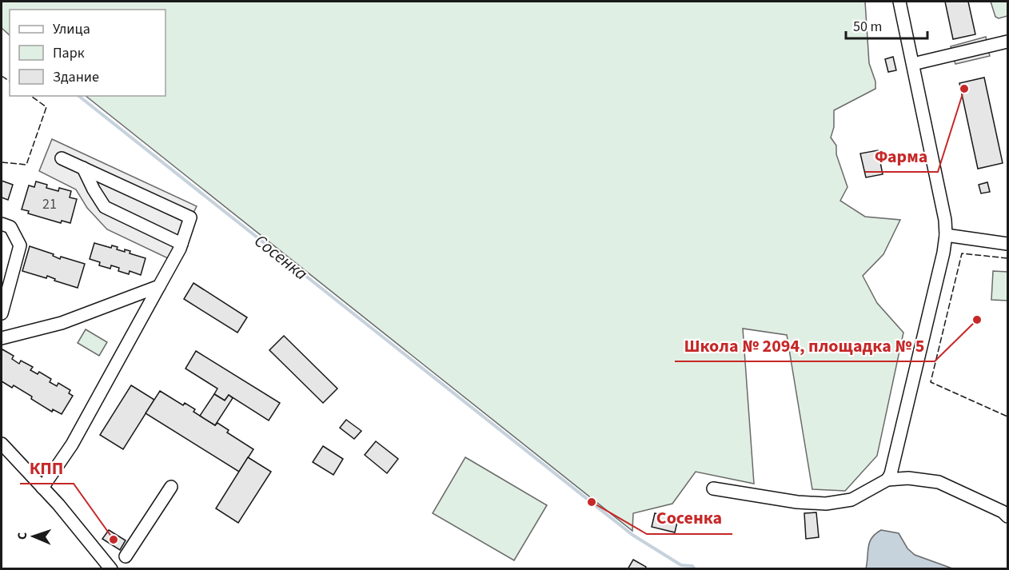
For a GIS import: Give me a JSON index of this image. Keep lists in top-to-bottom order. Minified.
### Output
{"water":["Сосенка"],"places":["Фарма","Школа № 2094, площадка № 5","Сосенка","КПП"],"house_numbers":["21"],"legend":["Улица","Парк","Здание"],"scale_bar":"50 m","north":"left"}
